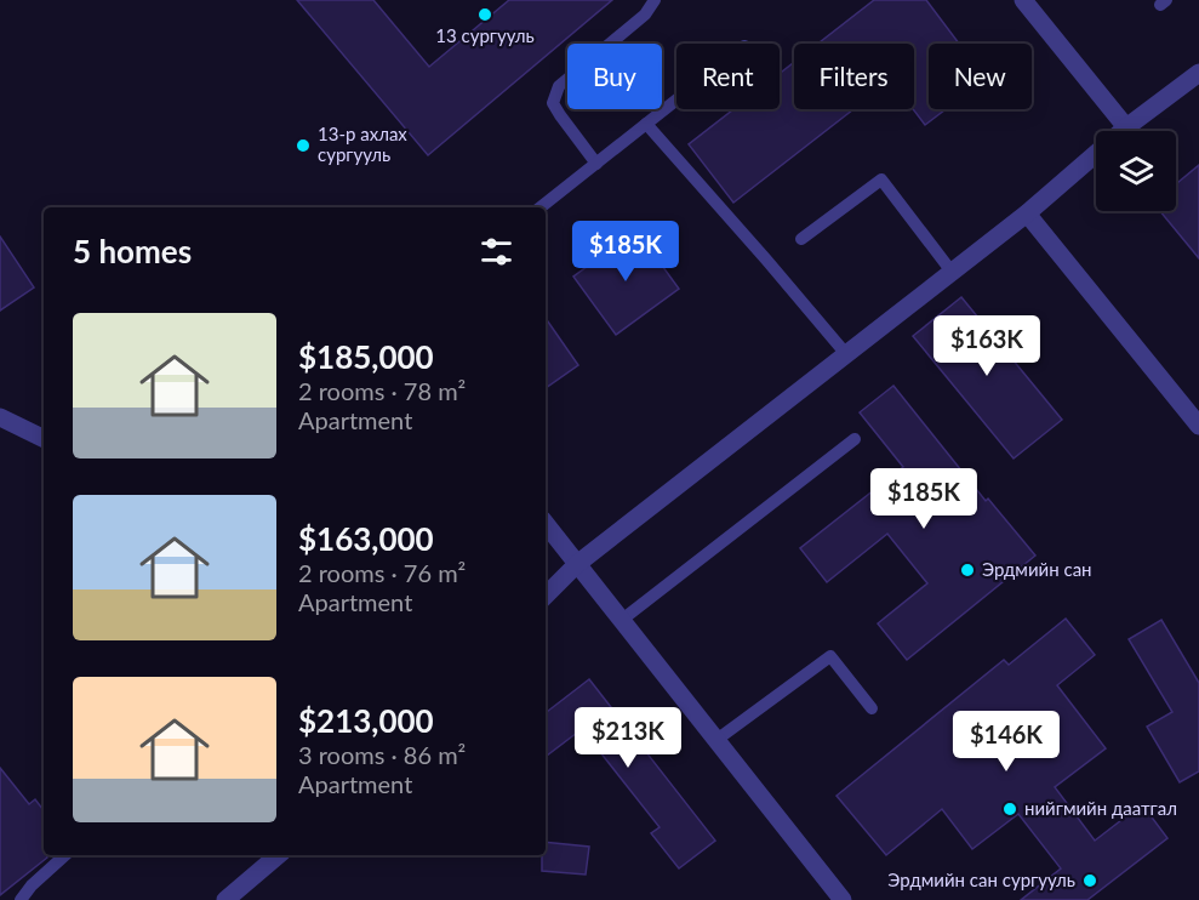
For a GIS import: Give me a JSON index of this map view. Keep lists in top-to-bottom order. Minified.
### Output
{"places":["13 сургууль","13-р ахлах сургууль","Эрдмийн сан","нийгмийн даатгал","Эрдмийн сан сургууль"],"page":{"chip":["Buy","Rent","Filters","New"],"heading":"5 homes","price":["$185K","$163K","$185K","$213K","$146K"],"list":[{"name":"$185,000","note":"2 rooms · 78 m² · Apartment"},{"name":"$163,000","note":"2 rooms · 76 m² · Apartment"},{"name":"$213,000","note":"3 rooms · 86 m² · Apartment"}]}}
